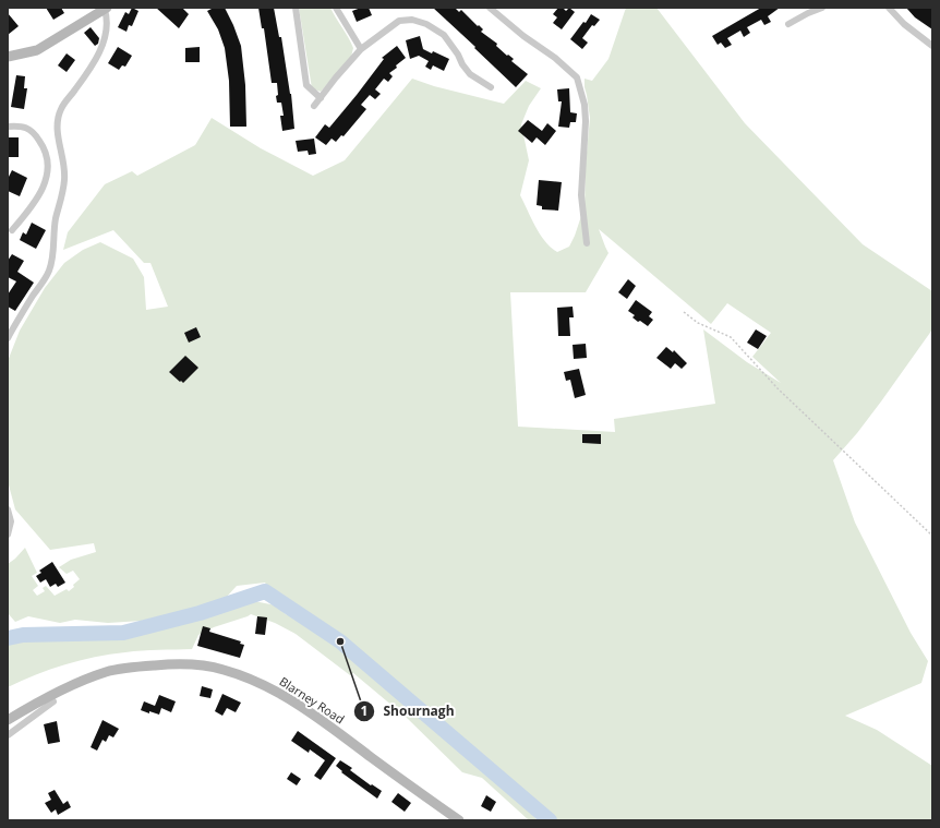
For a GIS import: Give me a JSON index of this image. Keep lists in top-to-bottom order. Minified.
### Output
{"streets":{"main road":["Blarney Road"]},"places":["Shournagh"]}
